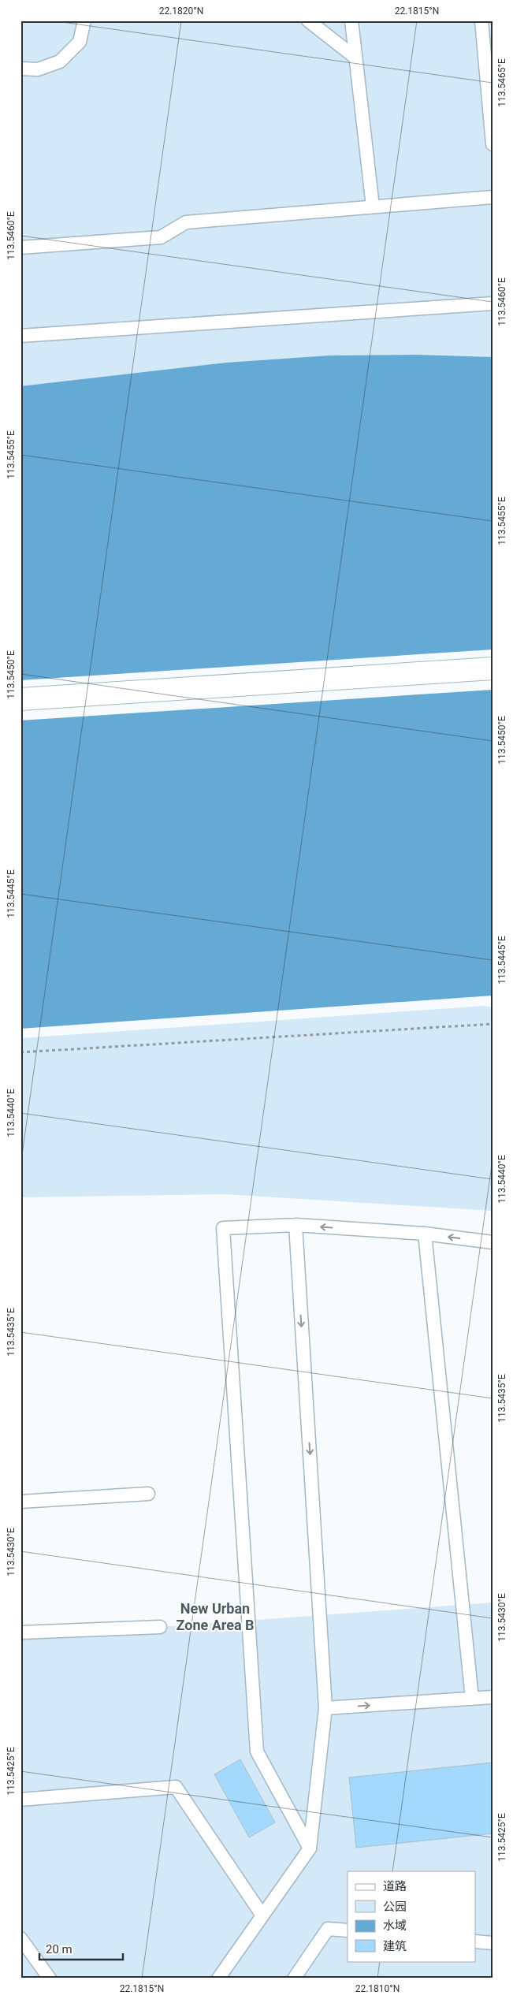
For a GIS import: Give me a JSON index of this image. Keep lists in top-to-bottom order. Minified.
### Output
{"districts":["New Urban Zone Area B"],"legend":["道路","公园","水域","建筑"],"scale_bar":"20 m","coordinates":["22.1820°N","22.1815°N","113.5465°E","113.5460°E","113.5455°E","113.5450°E","113.5445°E","113.5440°E","113.5435°E","113.5430°E","113.5425°E","22.1810°N"]}
